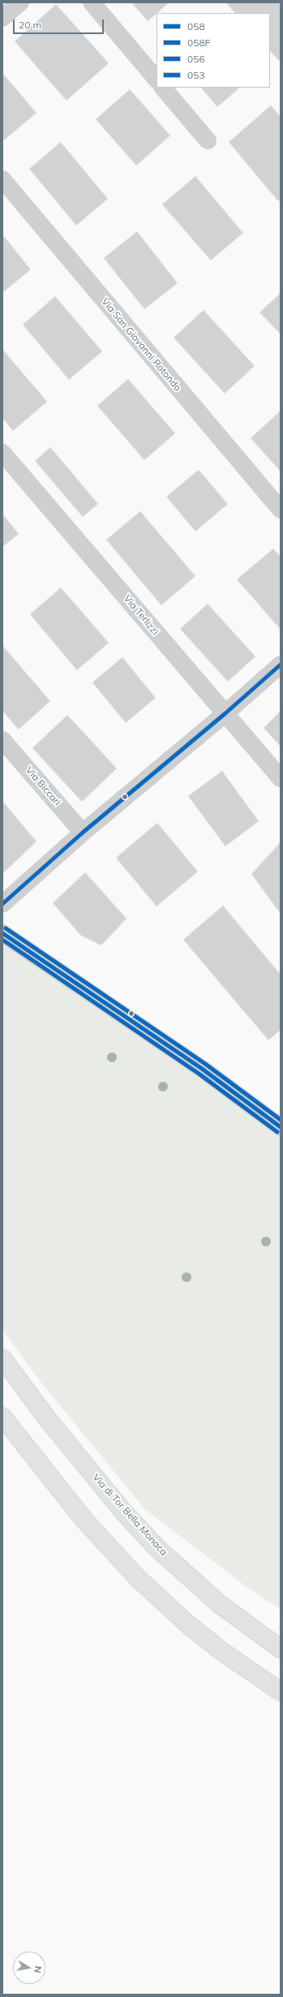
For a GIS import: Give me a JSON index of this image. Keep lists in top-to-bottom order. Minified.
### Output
{"streets":{"main road":["Via di Tor Bella Monaca"],"street":["Via San Giovanni Rotondo","Via Terlizzi","Via Biccari"]},"lines":["transit line 053","transit line 056","transit line 058","transit line 058F"],"legend":["058","058F","056","053"],"scale_bar":"20 m","north":"right"}
